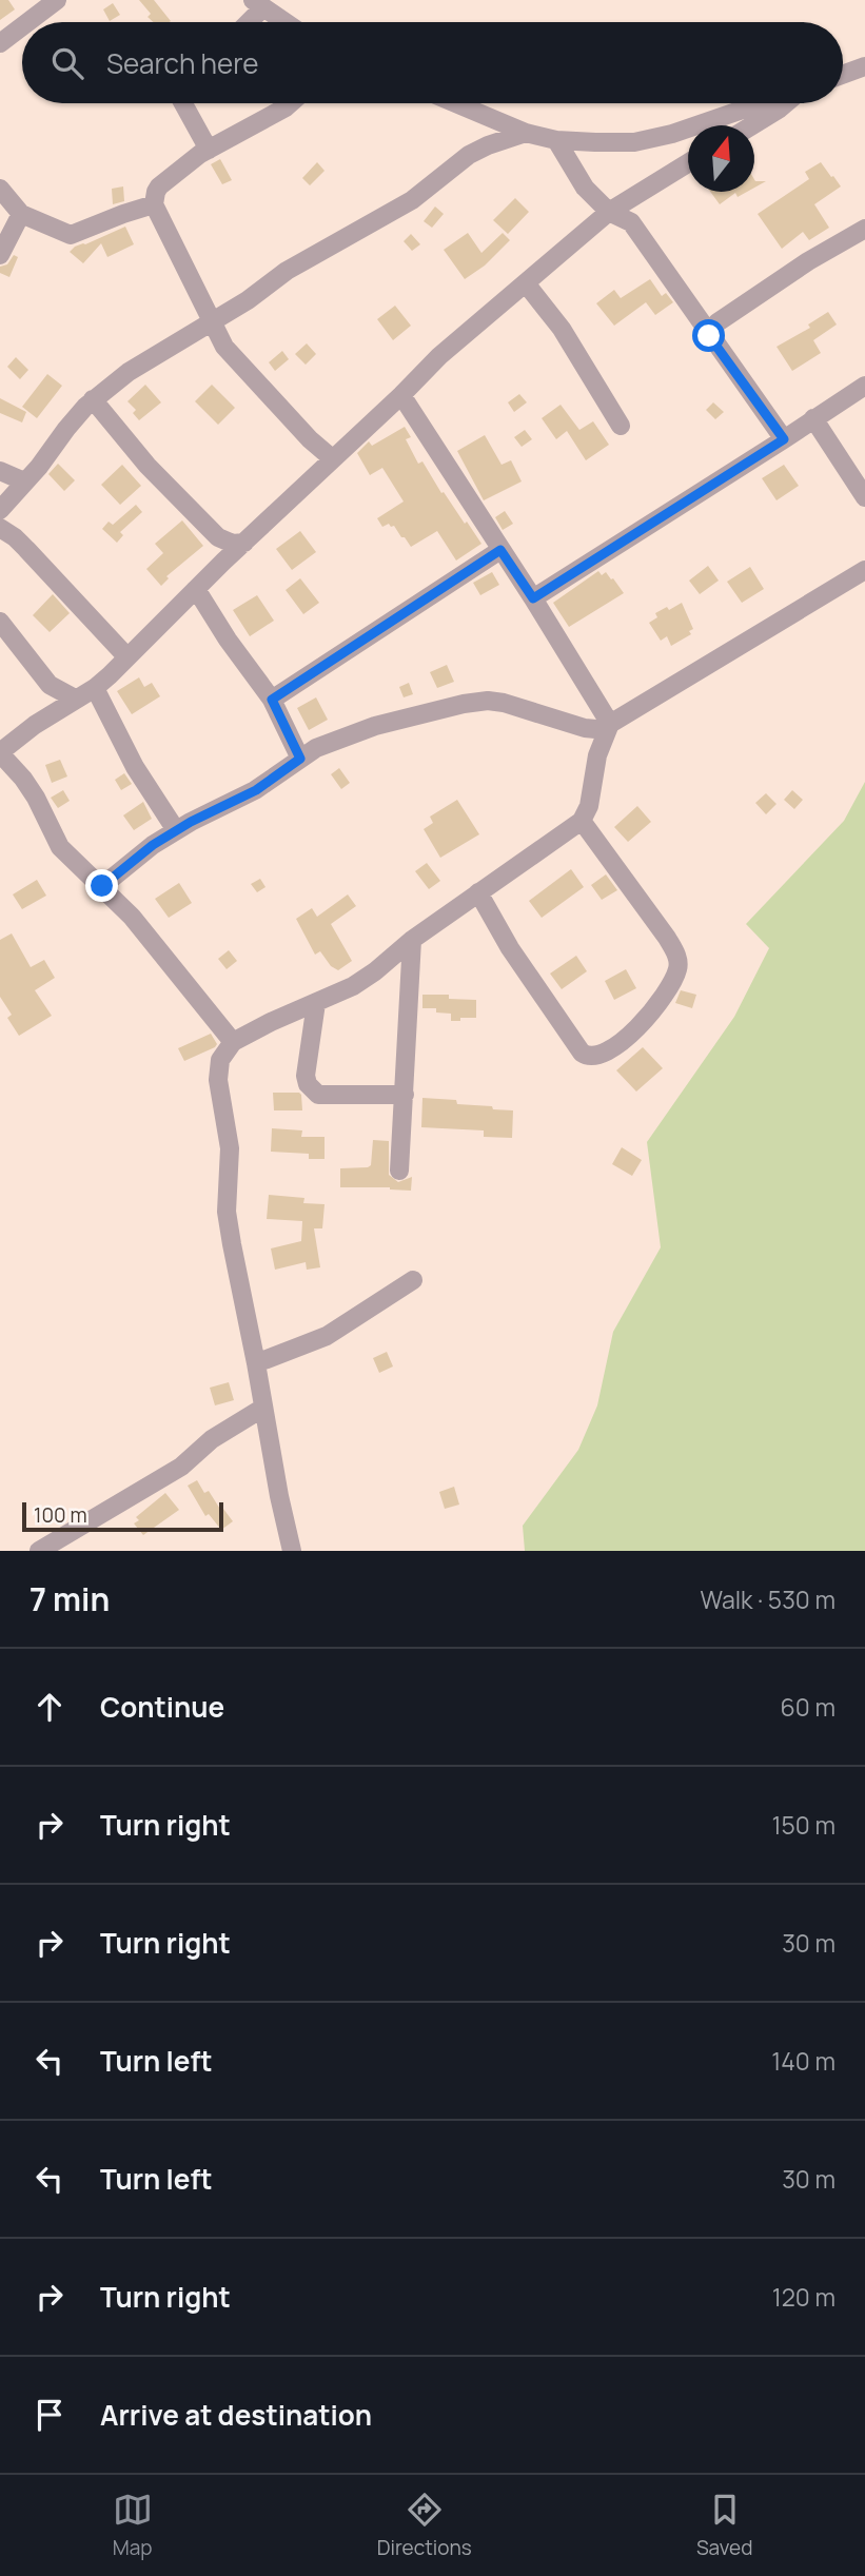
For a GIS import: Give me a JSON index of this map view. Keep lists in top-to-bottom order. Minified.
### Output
{"scale_bar":"100 m","north":"top","page":{"search":"Search here","scale":"100 m","heading":["7 min","Walk · 530 m"],"list":[["Continue","60 m"],["Turn right","150 m"],["Turn right","30 m"],["Turn left","140 m"],["Turn left","30 m"],["Turn right","120 m"],"Arrive at destination"],"nav":["Map","Directions","Saved"]}}
